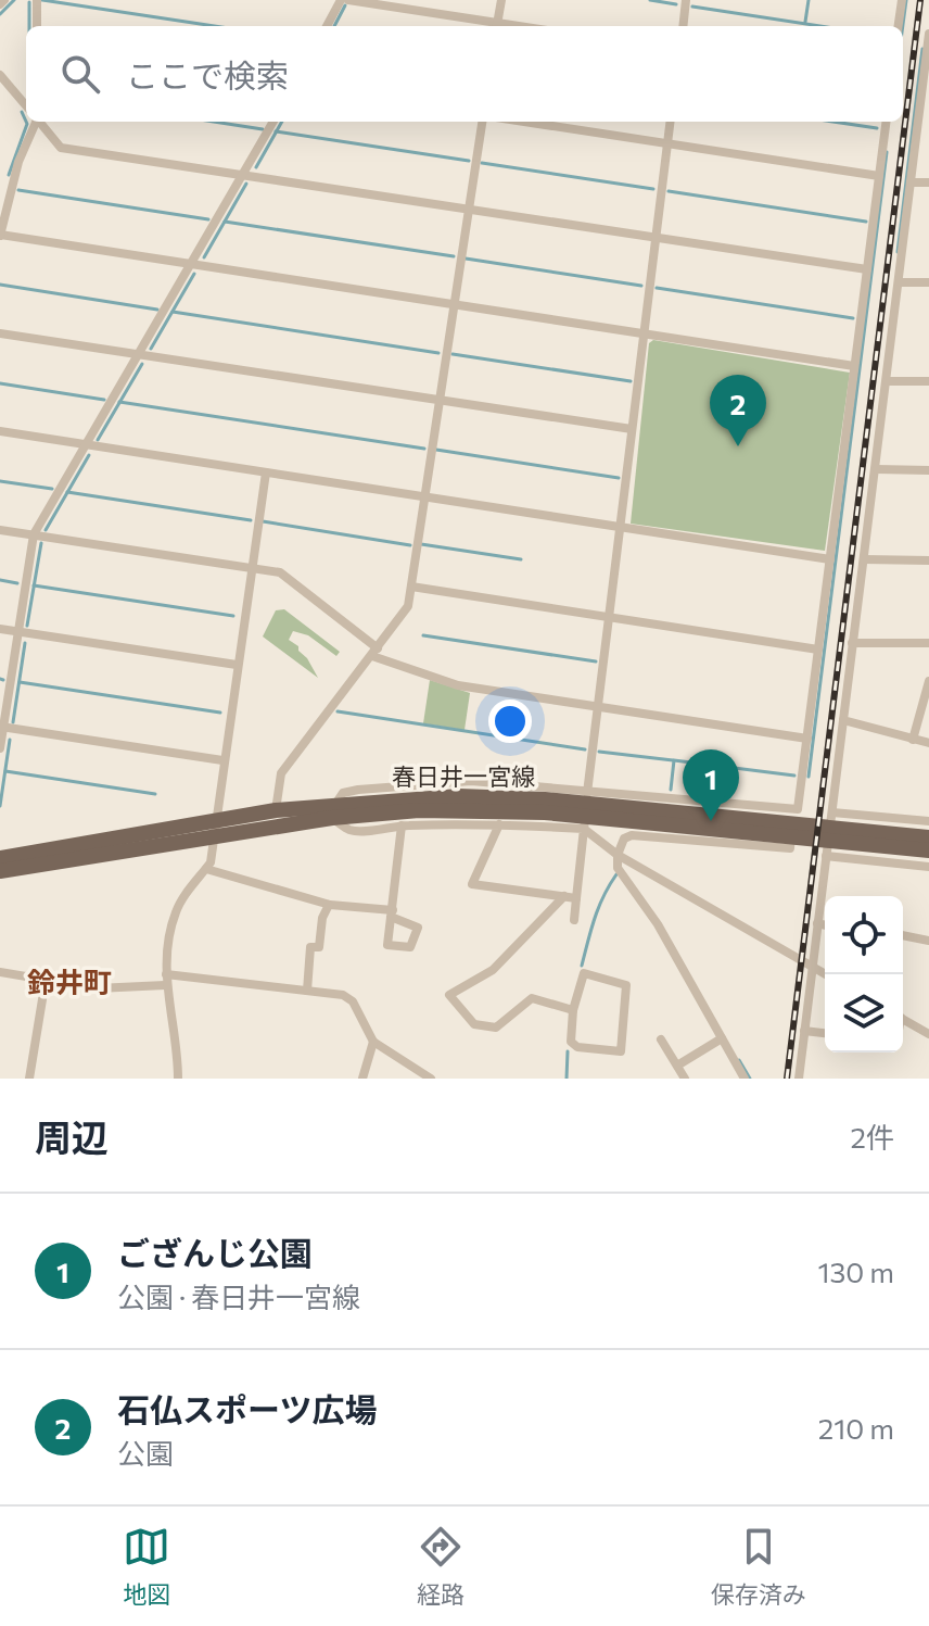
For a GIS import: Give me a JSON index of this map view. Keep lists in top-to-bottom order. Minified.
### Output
{"streets":{"main road":["春日井一宮線"]},"districts":["鈴井町"],"page":{"search":"ここで検索","pins":["2","1"],"heading":["周辺","2件"],"list":[{"mark":"1","name":"ござんじ公園","note":"公園 · 春日井一宮線","value":"130 m"},{"mark":"2","name":"石仏スポーツ広場","note":"公園","value":"210 m"}],"nav":["地図","経路","保存済み"]}}
